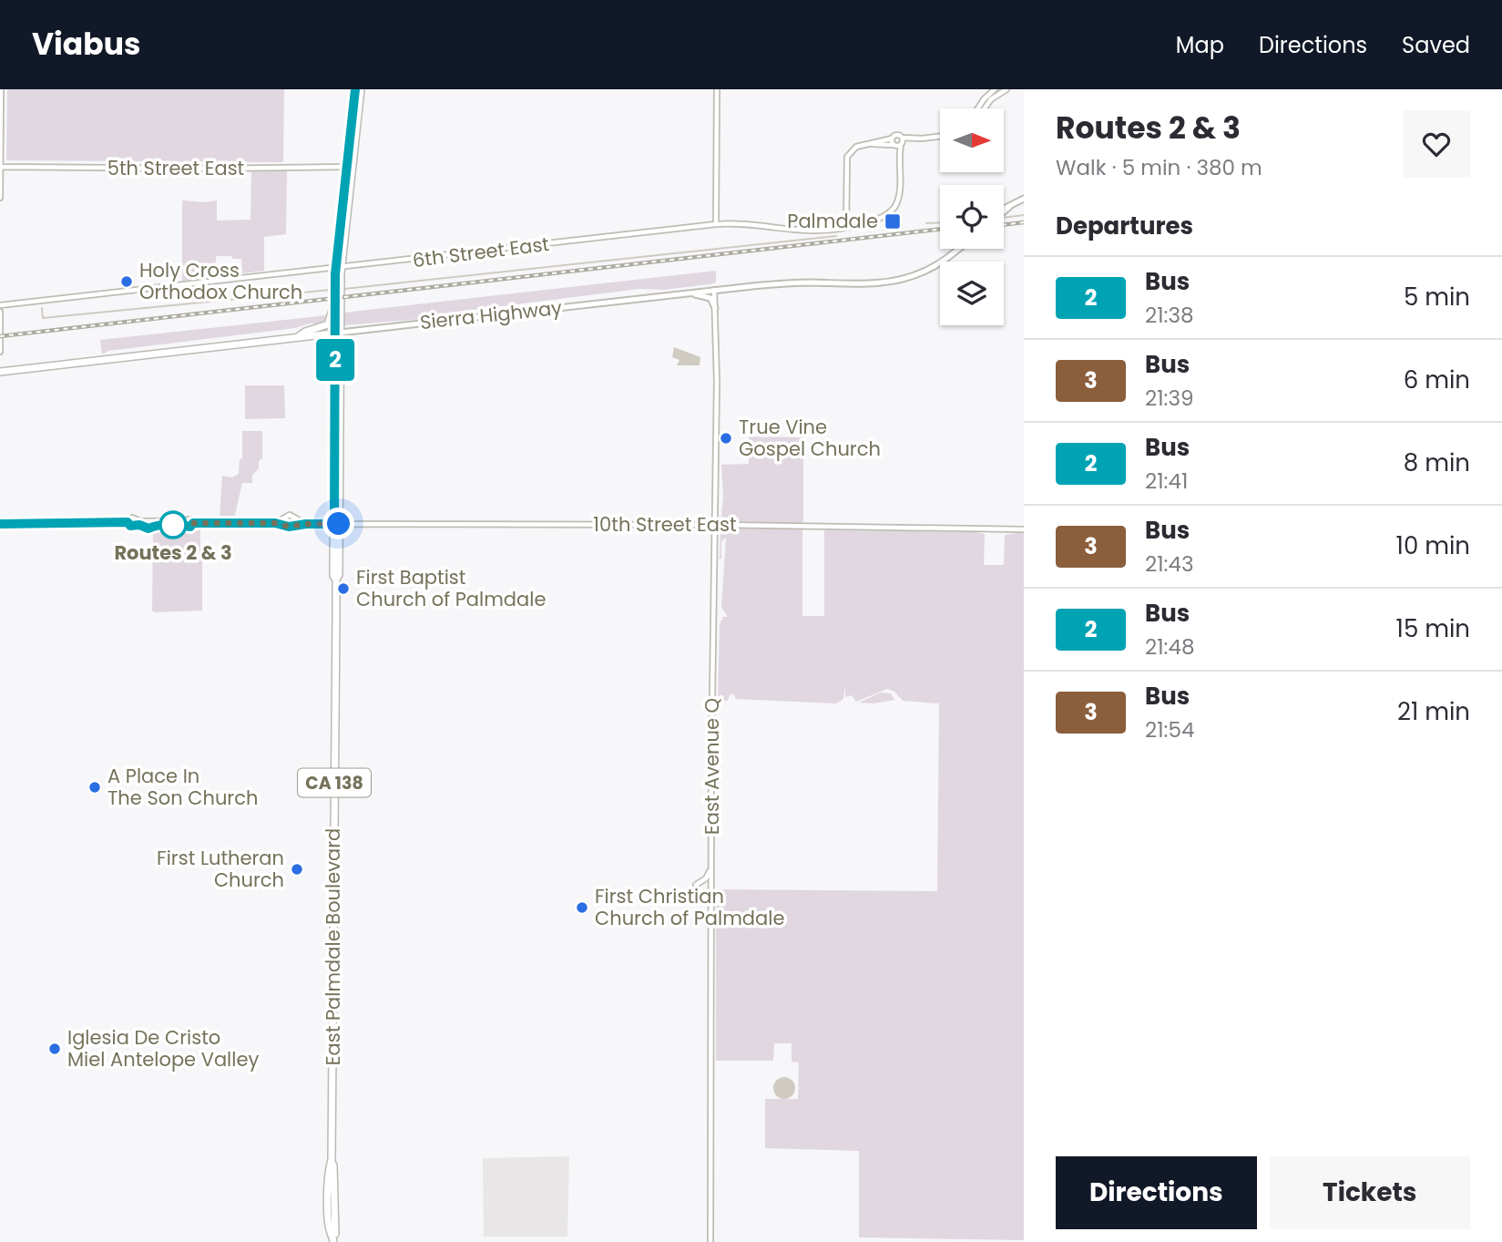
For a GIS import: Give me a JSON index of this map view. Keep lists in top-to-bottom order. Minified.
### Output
{"streets":{"highway":["Sierra Highway","CA 138","East Palmdale Boulevard"],"main road":["5th Street East","6th Street East","10th Street East","East Avenue Q"]},"crossings":[["5th Street East","East Palmdale Boulevard"],["6th Street East","East Palmdale Boulevard"],["Sierra Highway","East Avenue Q"],["Sierra Highway","East Palmdale Boulevard"],["10th Street East","East Avenue Q"],["10th Street East","East Palmdale Boulevard"]],"places":{"transit":["Palmdale"],"other":["Holy Cross Orthodox Church","True Vine Gospel Church","Routes 2 & 3","First Baptist Church of Palmdale","A Place In The Son Church","First Lutheran Church","First Christian Church of Palmdale","Iglesia De Cristo Miel Antelope Valley"]},"lines":["bus line 2"],"north":"right","page":{"header":"Viabus","nav":["Map","Directions","Saved"],"on_map":"2","heading":[["Routes 2 & 3","Walk · 5 min · 380 m"],"Departures"],"list":[{"mark":"2","name":"Bus","note":"21:38","value":"5 min"},{"mark":"3","name":"Bus","note":"21:39","value":"6 min"},{"mark":"2","name":"Bus","note":"21:41","value":"8 min"},{"mark":"3","name":"Bus","note":"21:43","value":"10 min"},{"mark":"2","name":"Bus","note":"21:48","value":"15 min"},{"mark":"3","name":"Bus","note":"21:54","value":"21 min"}],"buttons":["Directions","Tickets"]}}
